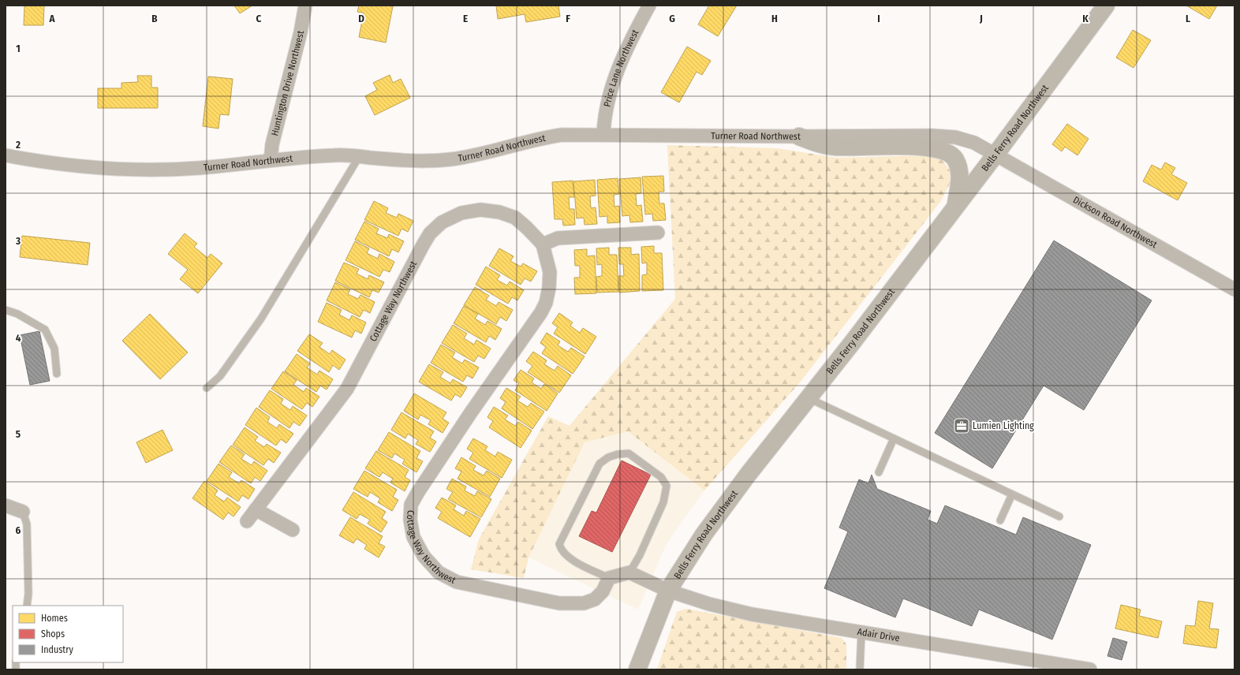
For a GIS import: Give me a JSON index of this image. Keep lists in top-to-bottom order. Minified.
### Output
{"streets":{"main road":["Bells Ferry Road Northwest"],"street":["Price Lane Northwest","Huntington Drive Northwest","Turner Road Northwest","Dickson Road Northwest","Cottage Way Northwest","Adair Drive"]},"crossings":[["Price Lane Northwest","Turner Road Northwest"],["Huntington Drive Northwest","Turner Road Northwest"],["Bells Ferry Road Northwest","Turner Road Northwest"],["Bells Ferry Road Northwest","Dickson Road Northwest"],["Bells Ferry Road Northwest","Adair Drive"],["Turner Road Northwest","Dickson Road Northwest"]],"places":{"office":["Lumien Lighting"]},"legend":["Homes","Shops","Industry"],"grid":{"columns":["A","B","C","D","E","F","G","H","I","J","K","L"],"rows":["1","2","3","4","5","6"]}}
